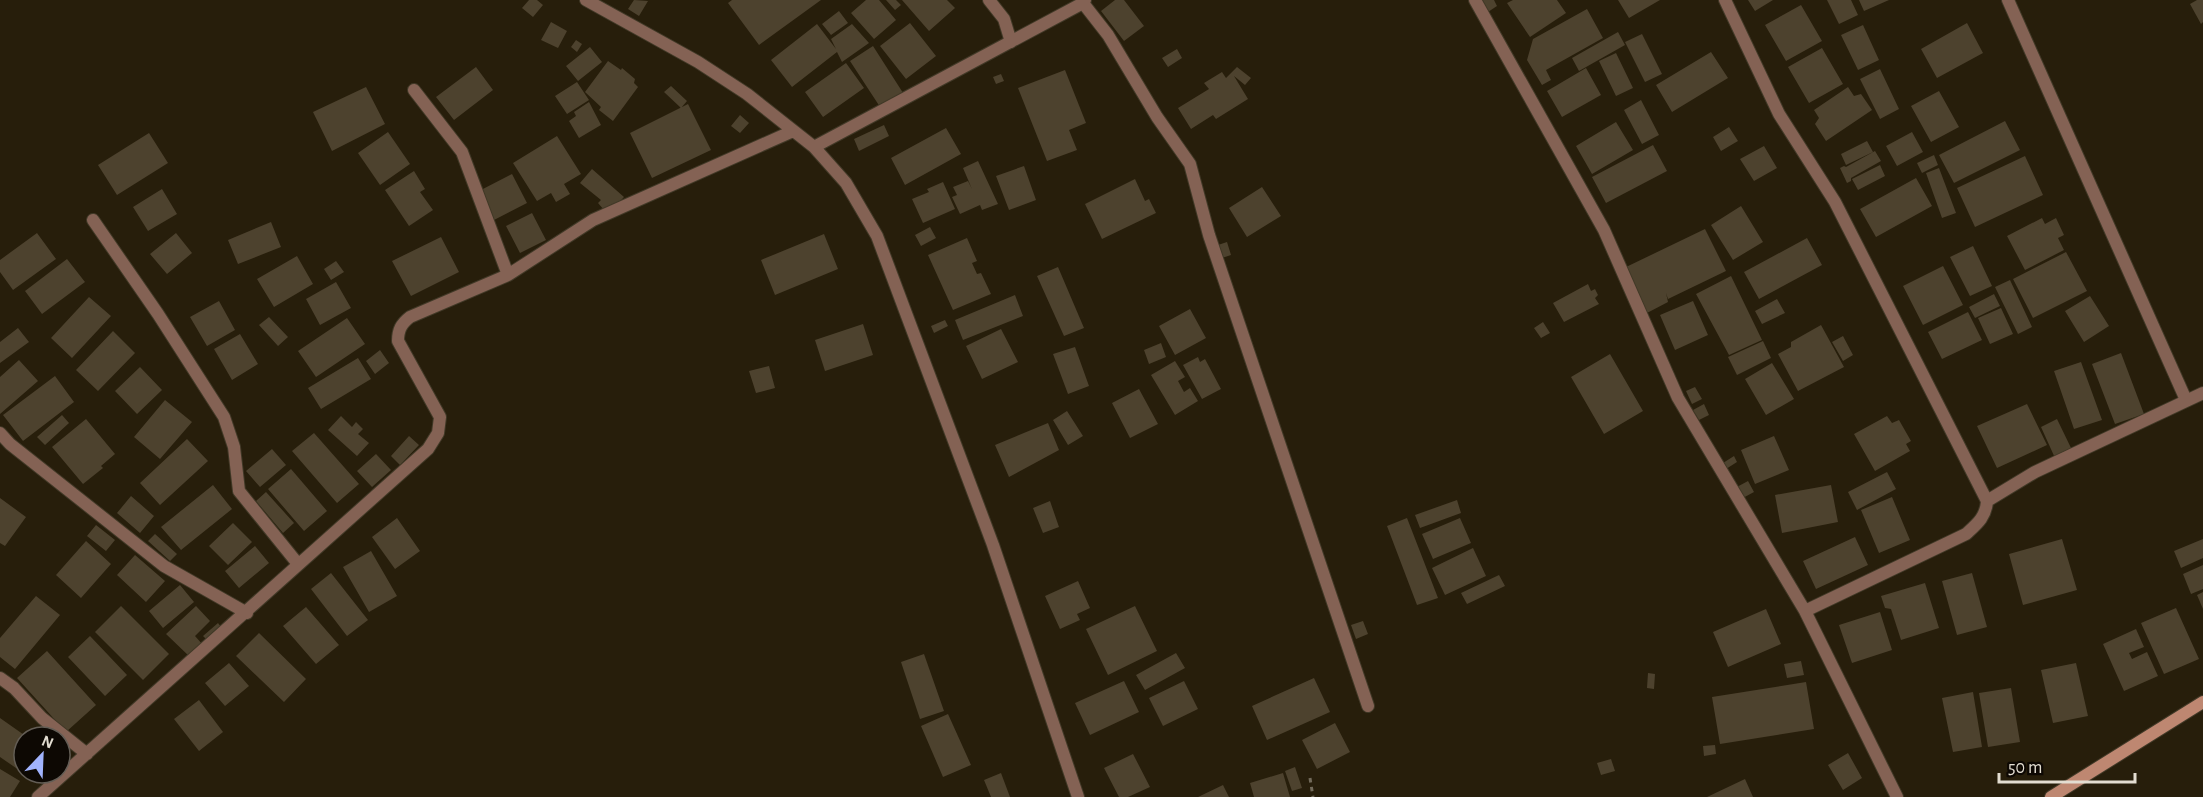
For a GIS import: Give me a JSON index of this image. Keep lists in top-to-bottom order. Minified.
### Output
{"scale_bar":"50 m","north":"top right"}
